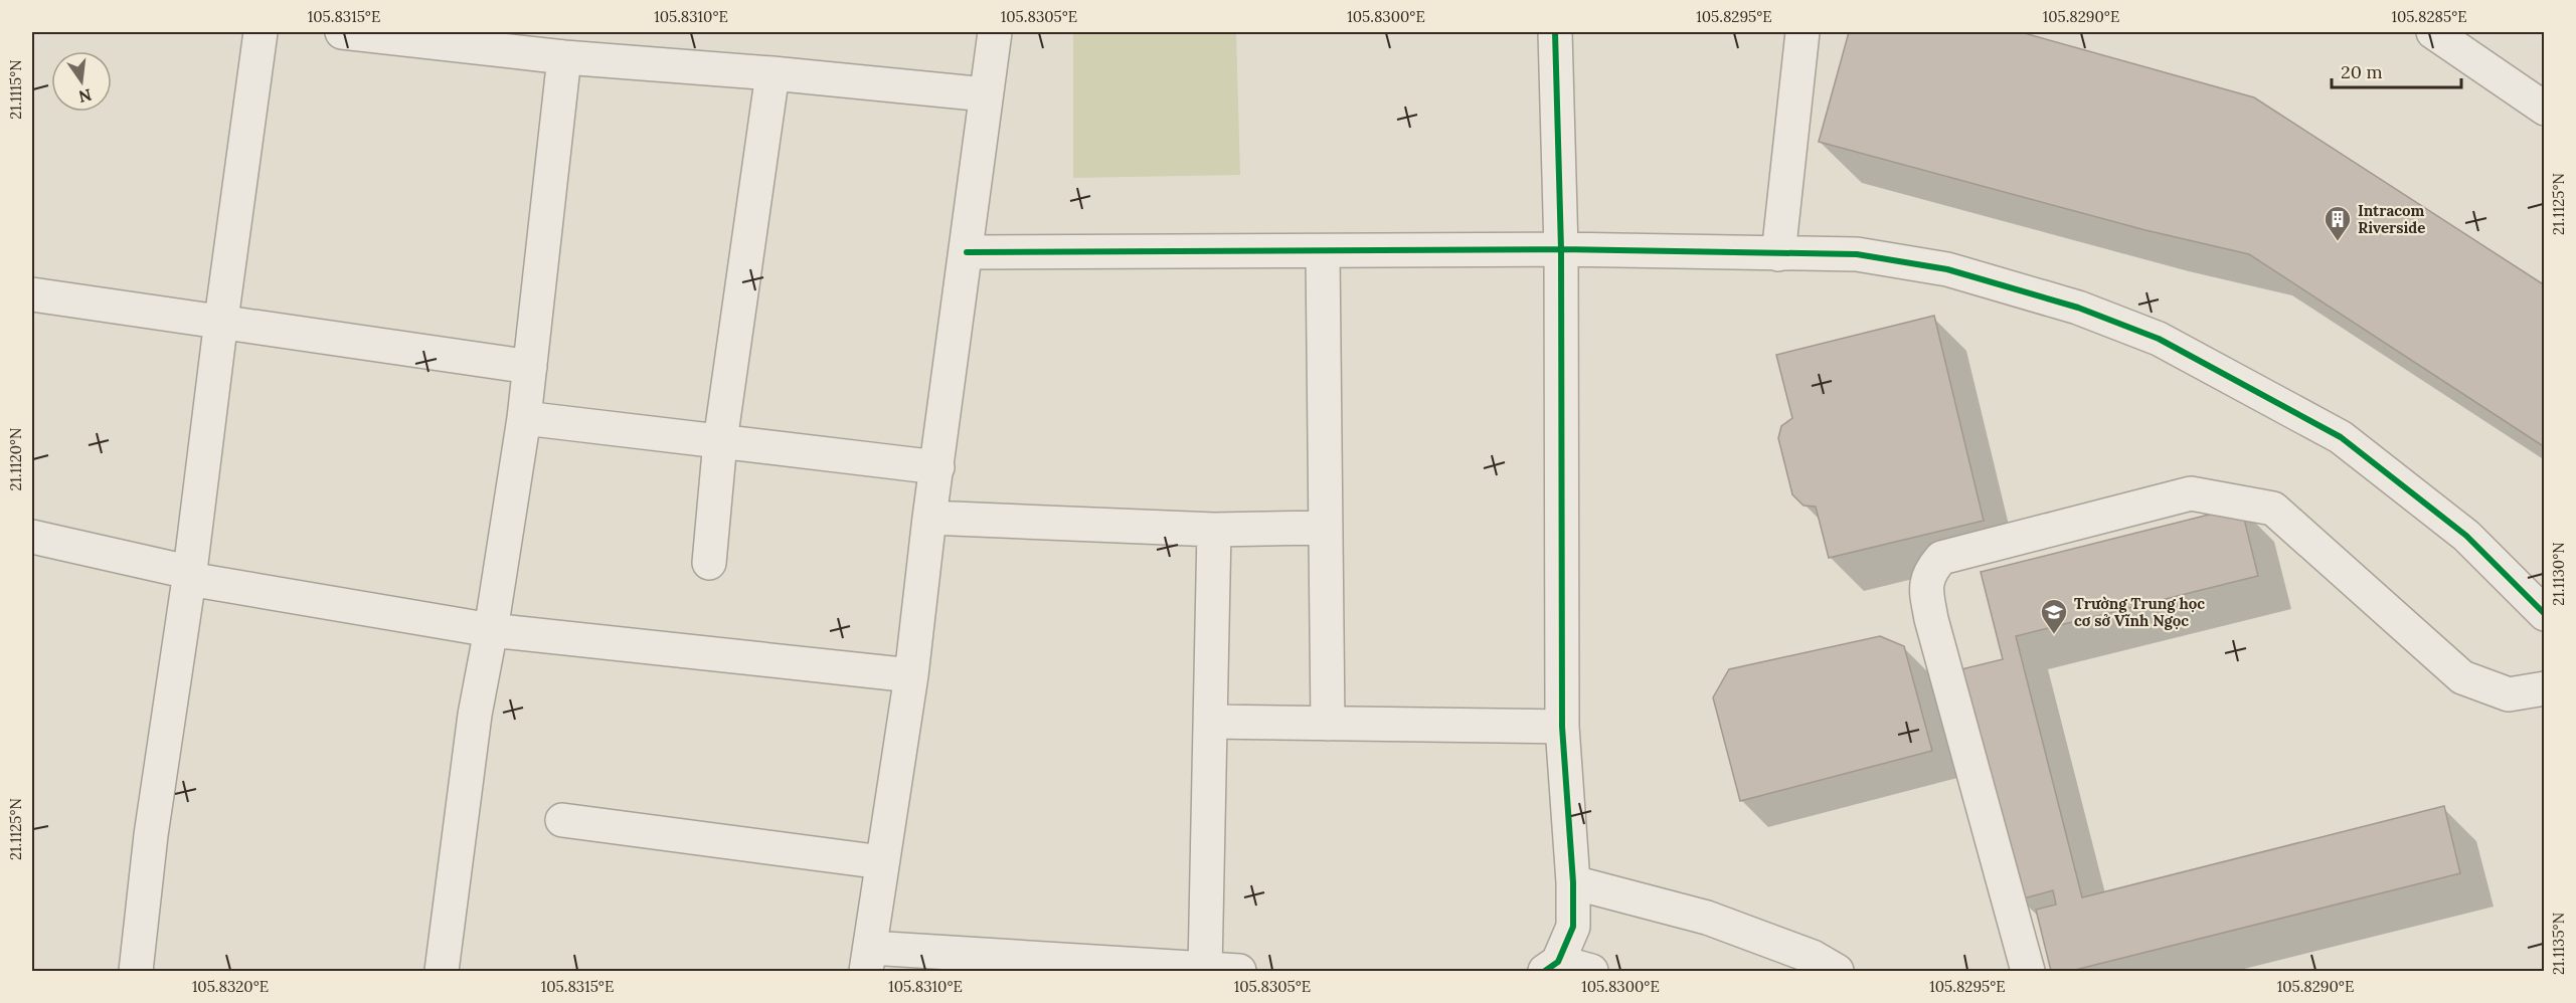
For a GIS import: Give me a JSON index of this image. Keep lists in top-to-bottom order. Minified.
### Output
{"places":{"building":["Intracom Riverside"],"school or university":["Trường Trung học cơ sở Vĩnh Ngọc"]},"scale_bar":"20 m","north":"bottom","coordinates":["105.8315°E","105.8310°E","105.8305°E","105.8300°E","105.8295°E","105.8290°E","105.8285°E","21.1115°N","21.1125°N","21.1120°N","21.1130°N","21.1135°N","105.8320°E"]}
